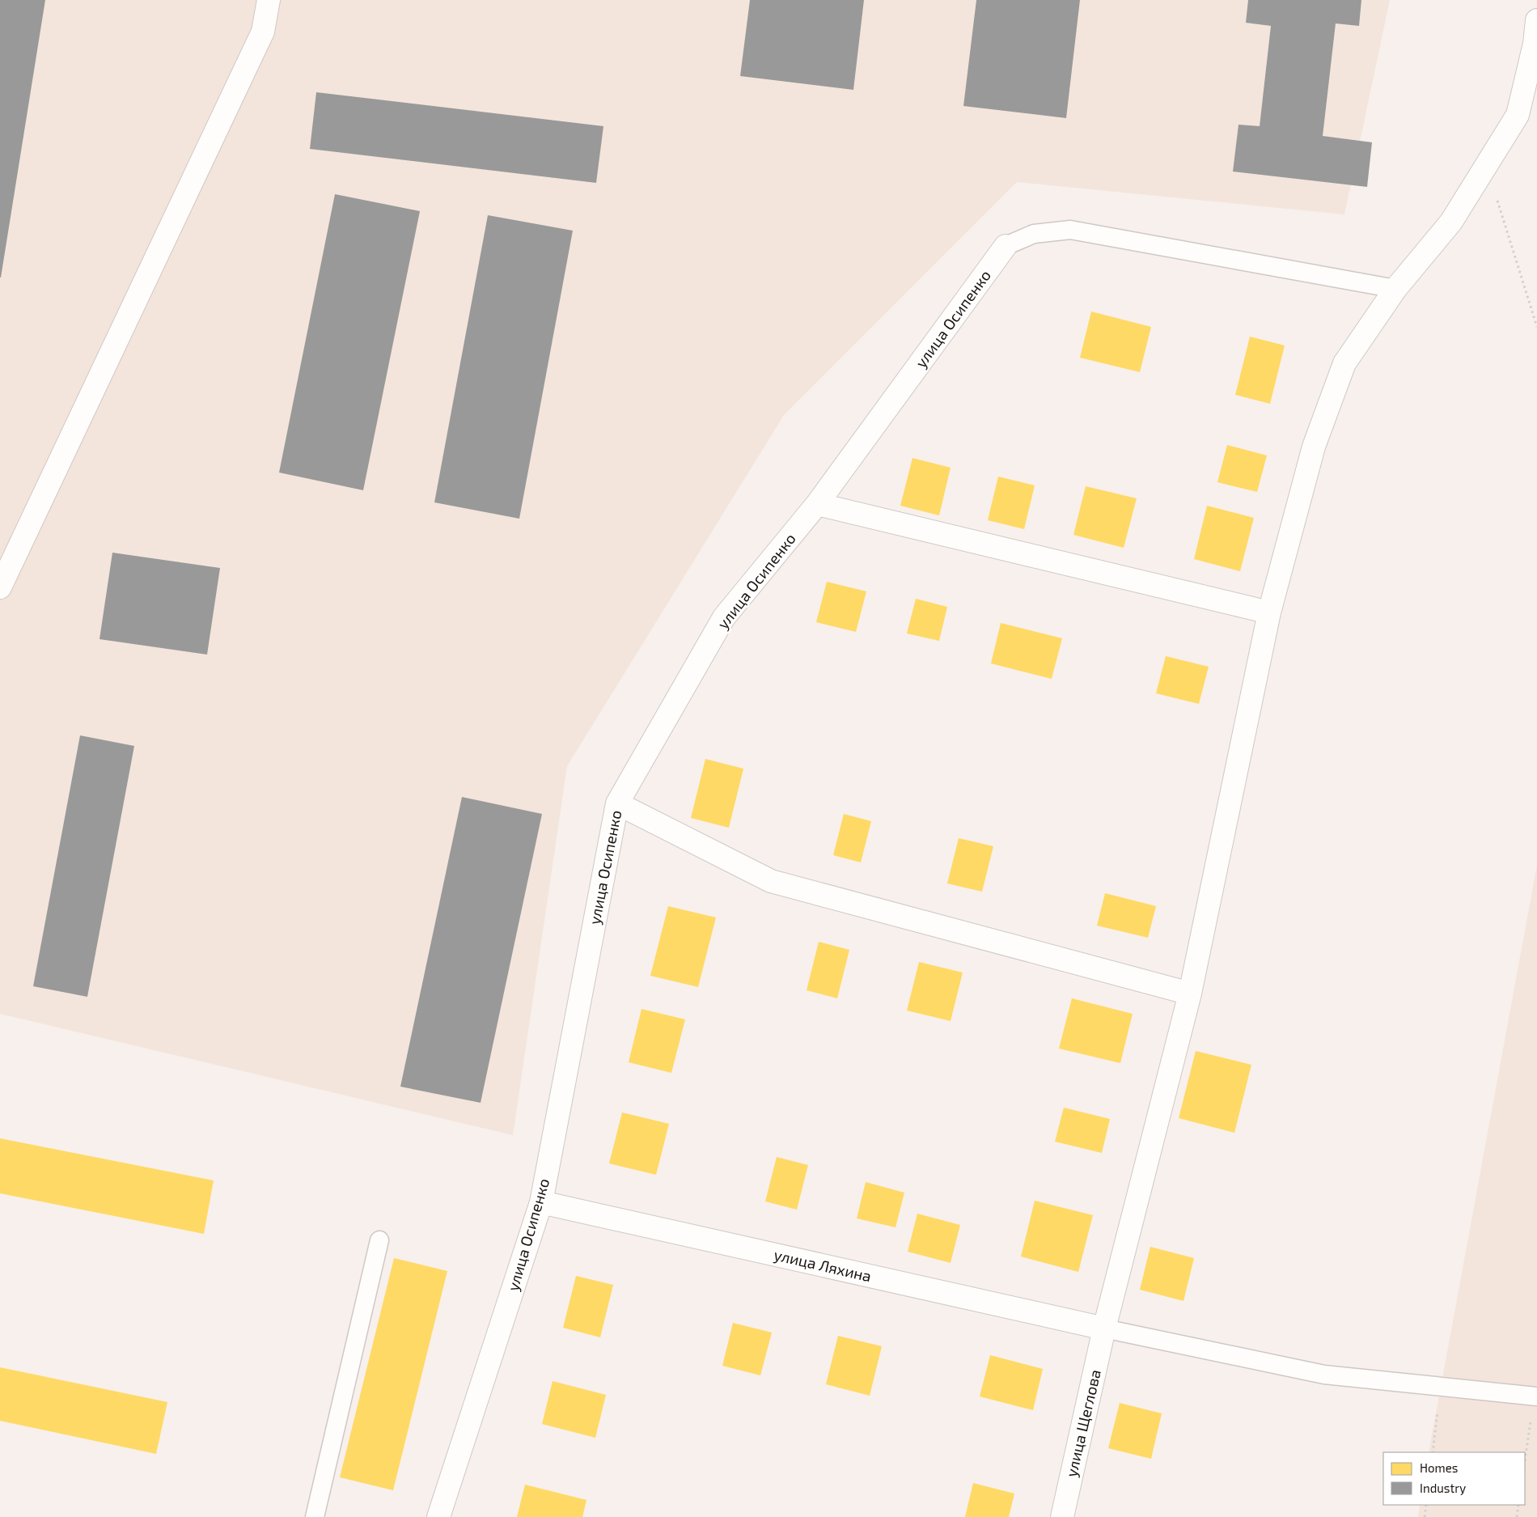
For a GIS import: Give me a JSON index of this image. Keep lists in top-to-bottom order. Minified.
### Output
{"streets":{"street":["улица Осипенко","улица Ляхина","улица Щеглова"]},"crossings":[["улица Осипенко","улица Ляхина"],["улица Ляхина","улица Щеглова"]],"legend":["Homes","Industry"]}
